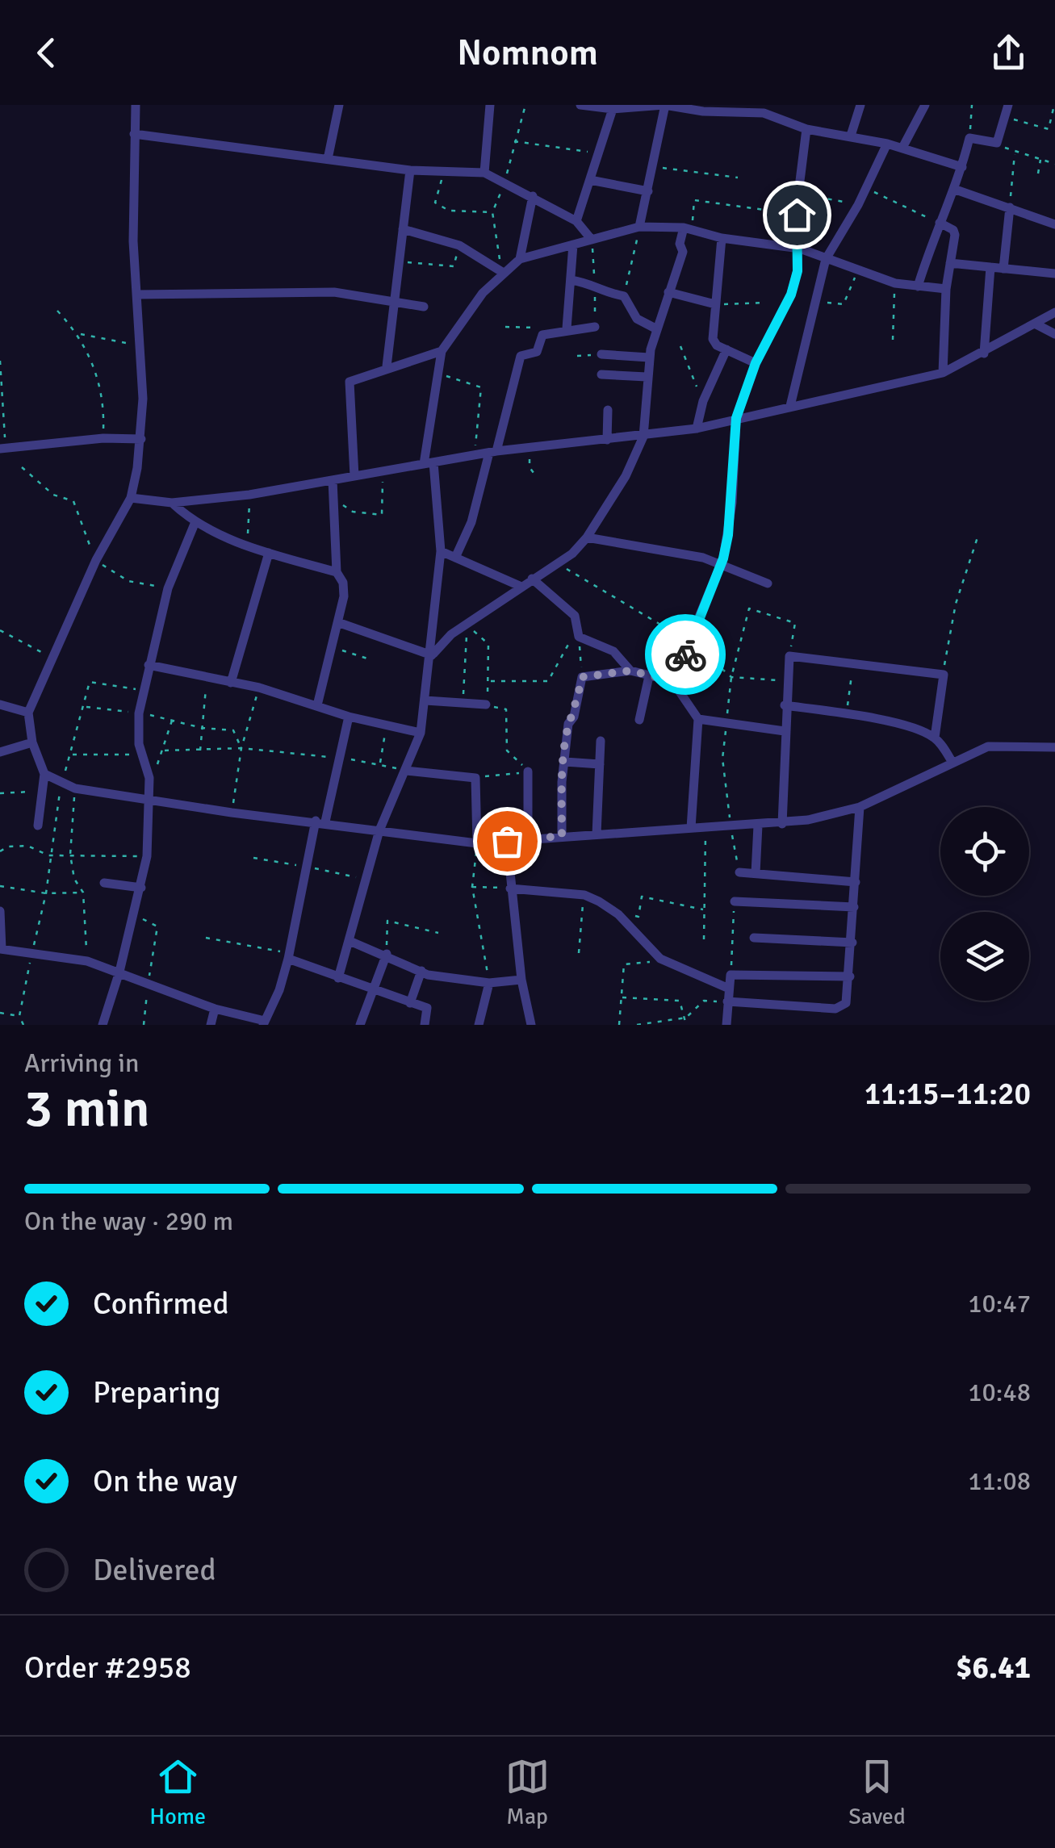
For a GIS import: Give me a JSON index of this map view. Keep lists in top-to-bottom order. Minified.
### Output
{"page":{"header":"Nomnom","heading":["3 min","Arriving in","11:15–11:20"],"panel":["Order #2958","$6.41"],"bar":"On the way · 290 m","list":[["Confirmed","10:47"],["Preparing","10:48"],["On the way","11:08"],"Delivered"],"tabs":["Home","Map","Saved"]}}
